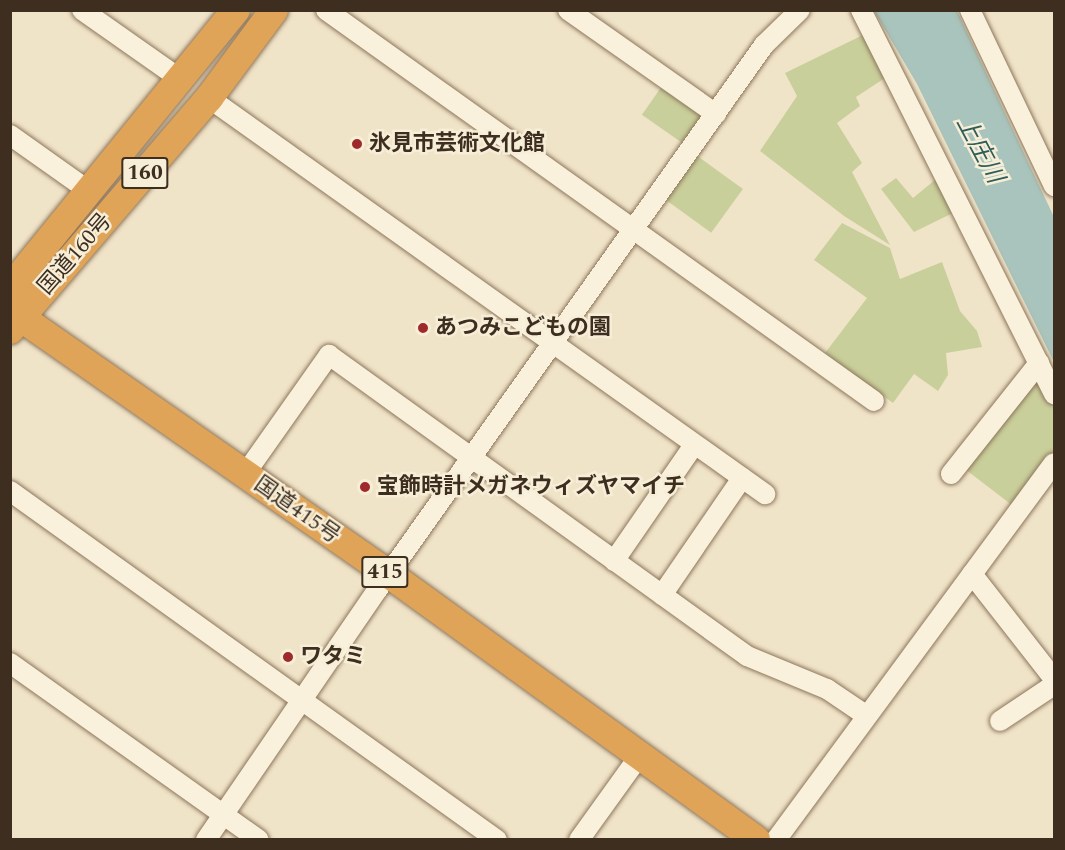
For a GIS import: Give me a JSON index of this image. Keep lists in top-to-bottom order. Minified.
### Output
{"streets":{"highway":["160","国道160号","国道415号","415"]},"crossings":[["国道160号","国道415号"]],"water":["上庄川"],"places":["氷見市芸術文化館","あつみこどもの園","宝飾時計メガネウィズヤマイチ","ワタミ"]}
